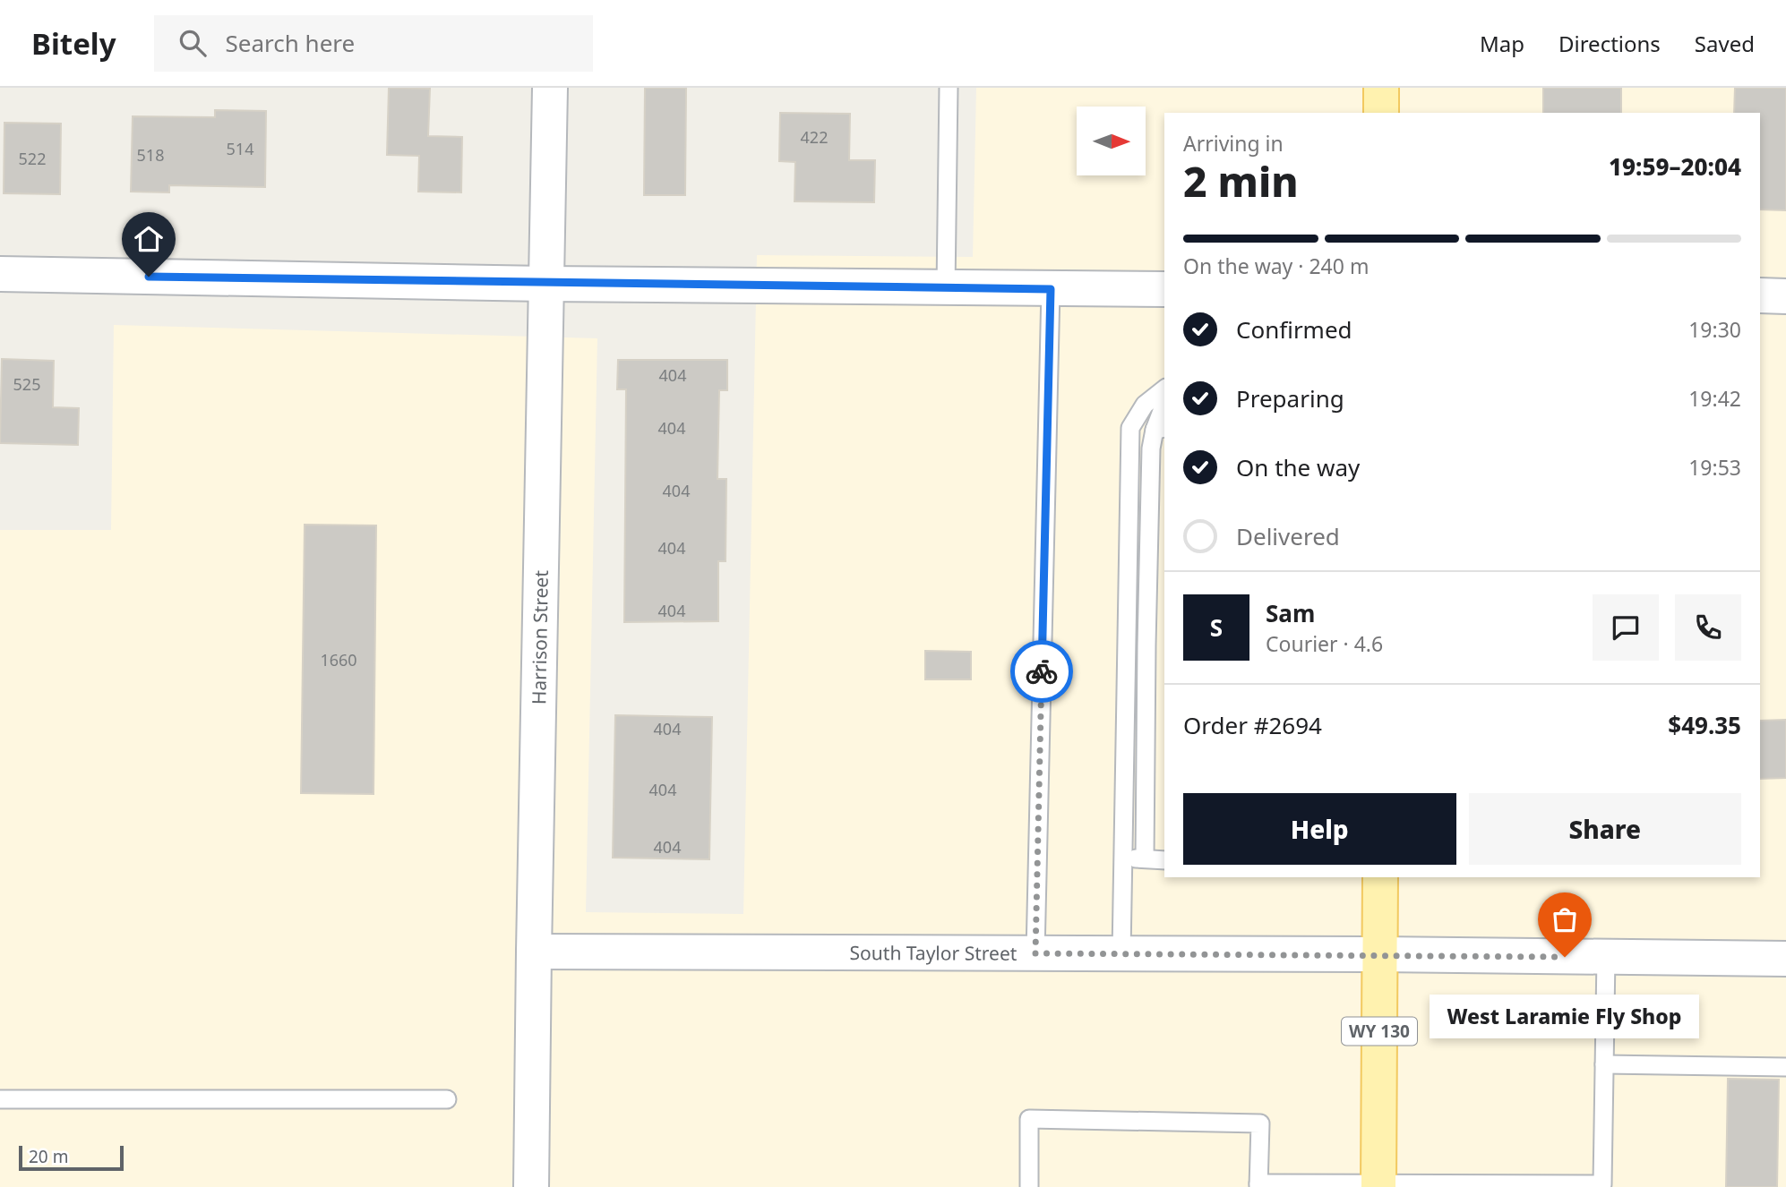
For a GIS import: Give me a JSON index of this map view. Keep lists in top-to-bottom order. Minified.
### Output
{"streets":{"main road":["WY 130"],"street":["Harrison Street","South Taylor Street"]},"crossings":[["Harrison Street","South Taylor Street"],["South Taylor Street","WY 130"]],"places":["West Laramie Fly Shop"],"house_numbers":["422","514","518","522","404","525","404","404","404","404","1660","404","404","404"],"scale_bar":"20 m","north":"right","page":{"header":"Bitely","search":"Search here","nav":["Map","Directions","Saved"],"heading":["2 min","Arriving in","19:59–20:04"],"panel":["Sam","Courier · 4.6","Order #2694","$49.35"],"bar":"On the way · 240 m","list":[["Confirmed","19:30"],["Preparing","19:42"],["On the way","19:53"],"Delivered"],"round":"S","buttons":["Help","Share"],"bubble":"West Laramie Fly Shop","scale":"20 m"}}
